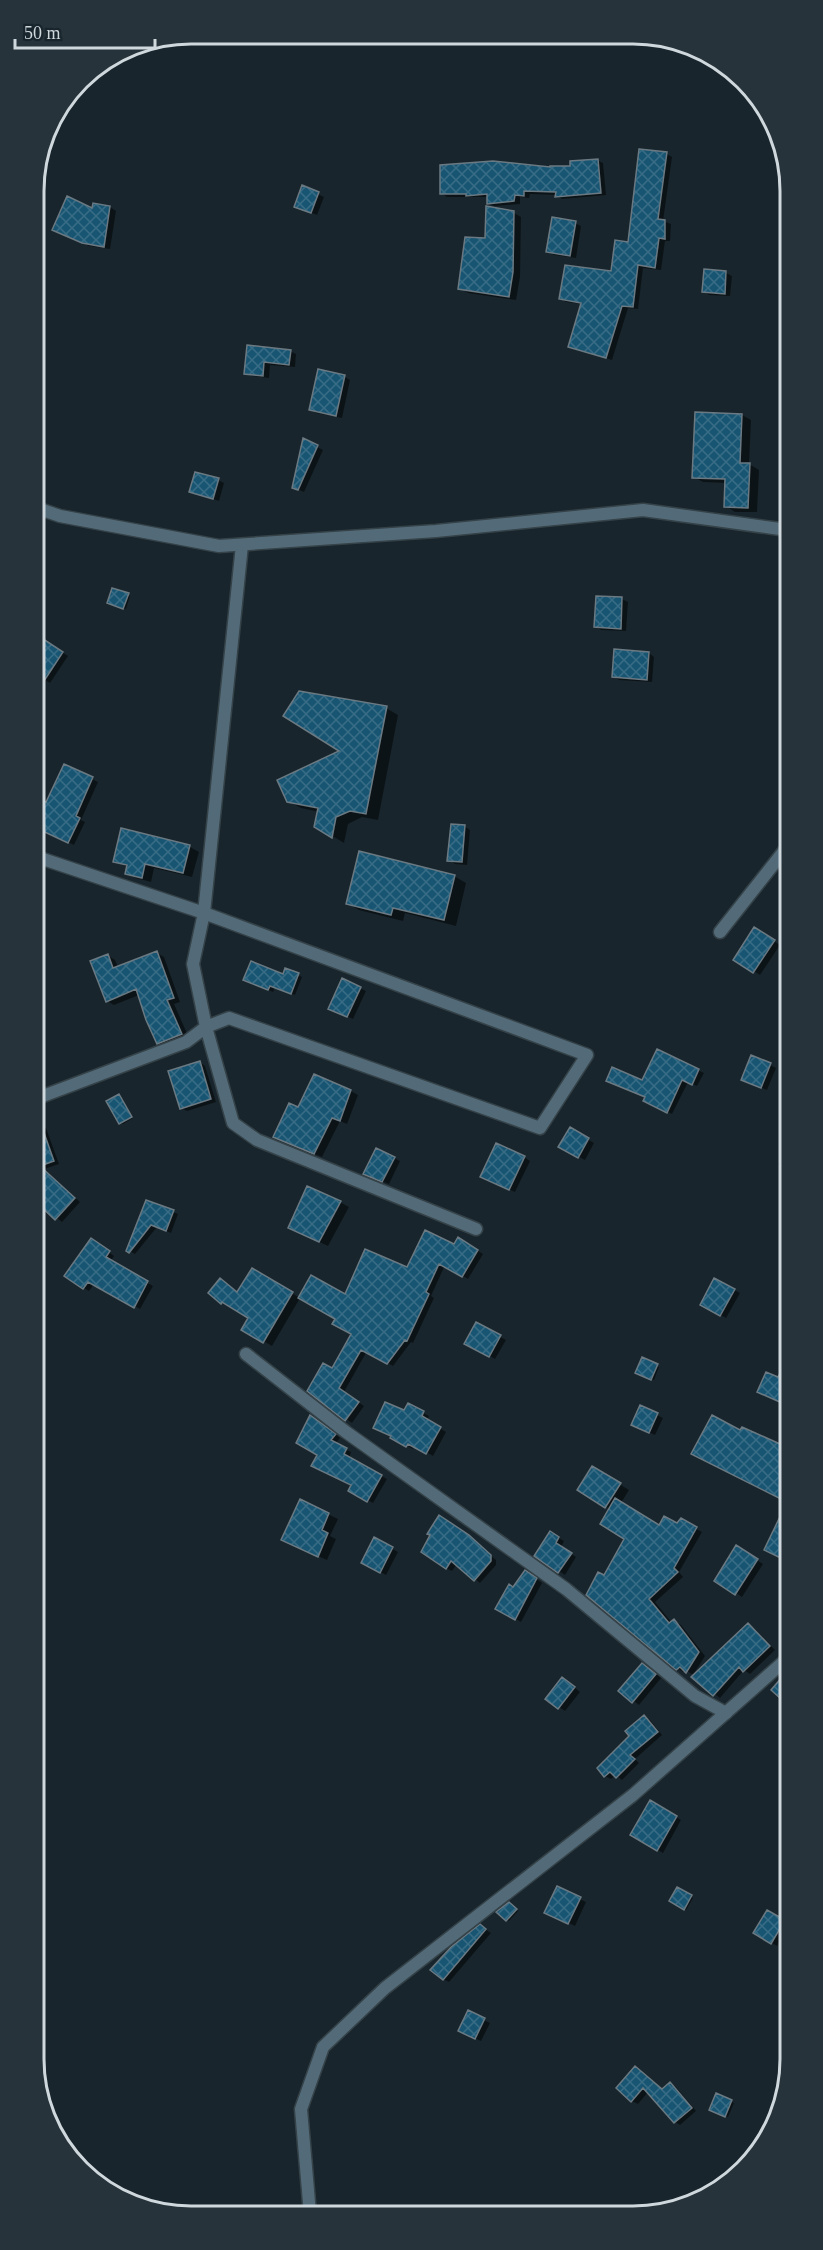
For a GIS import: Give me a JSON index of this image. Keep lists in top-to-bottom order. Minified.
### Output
{"scale_bar":"50 m"}
